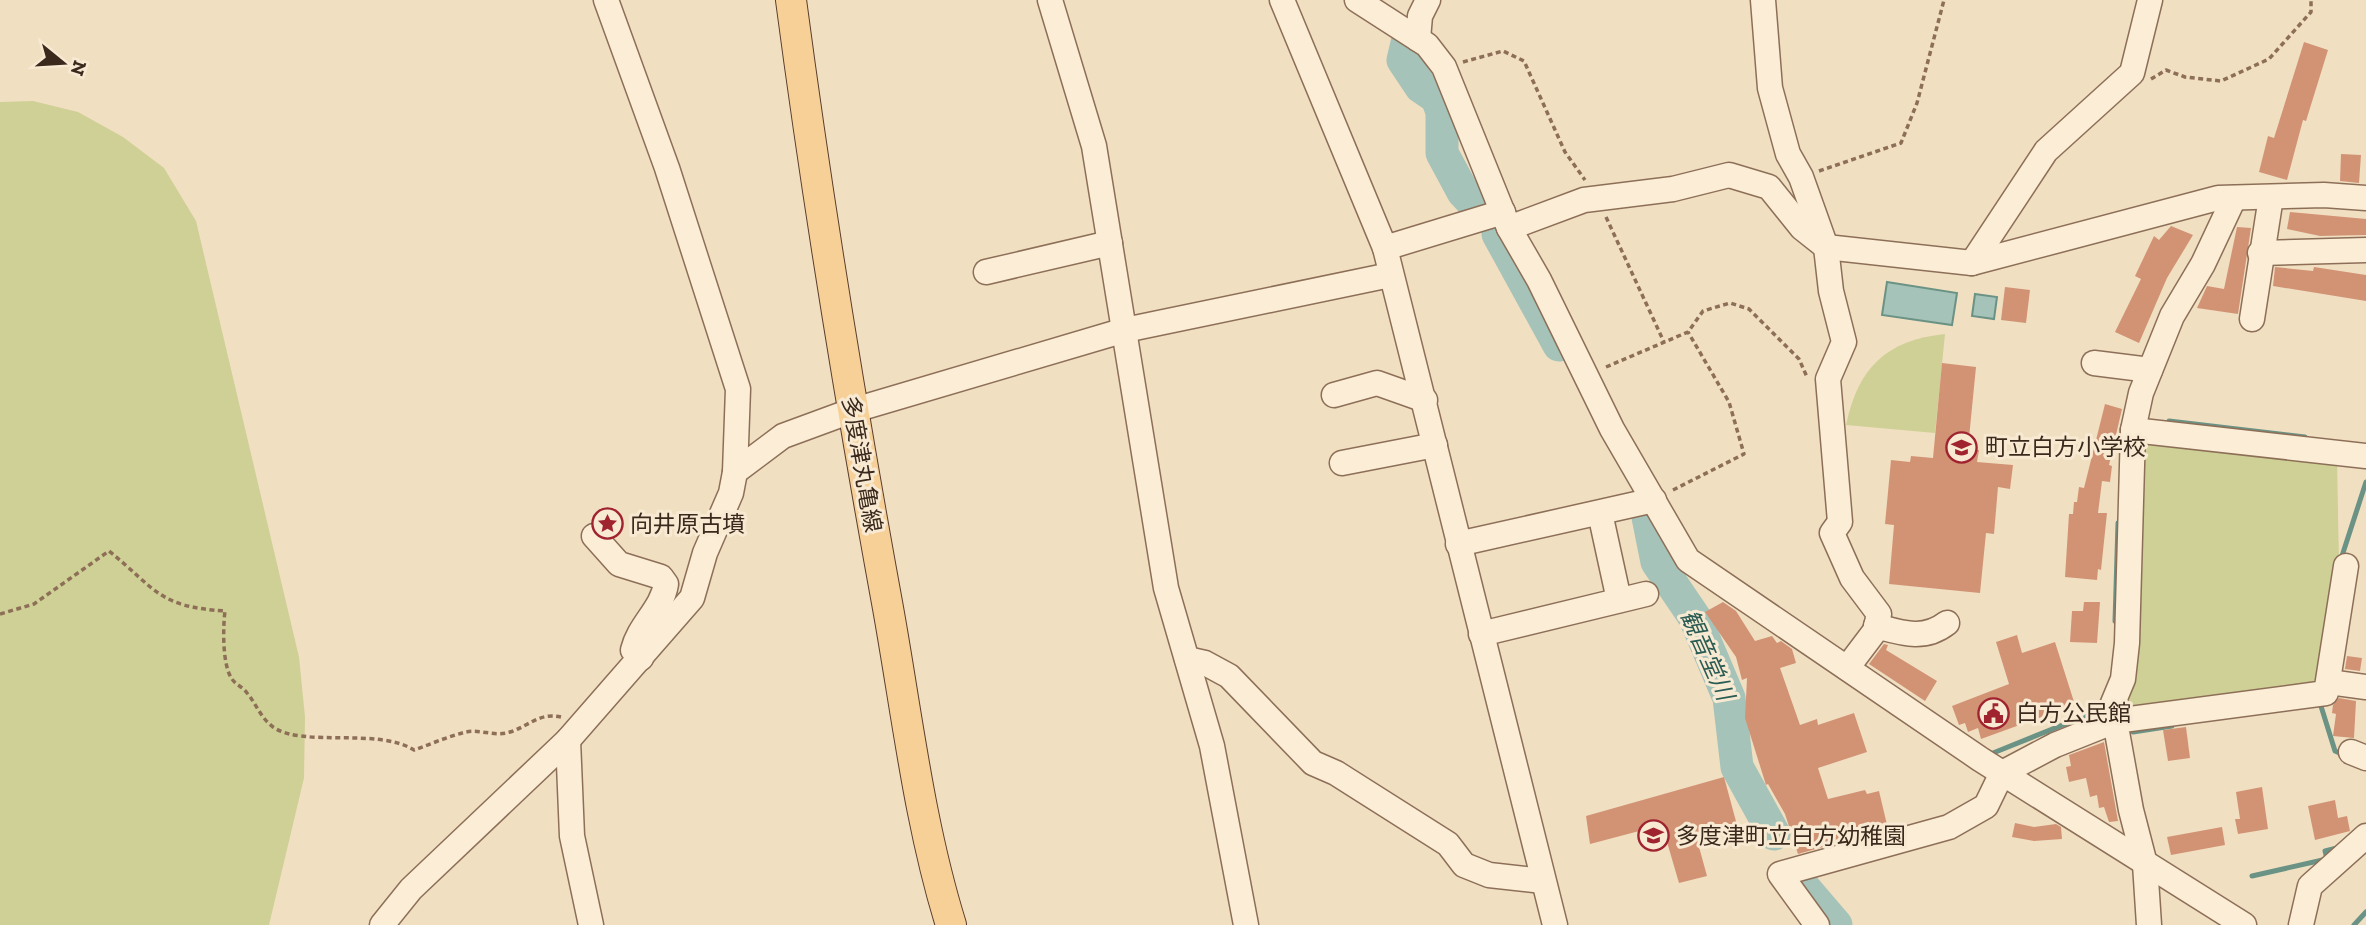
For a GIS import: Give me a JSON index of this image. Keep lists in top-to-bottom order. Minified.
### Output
{"streets":{"main road":["多度津丸亀線"]},"water":["観音堂川"],"places":{"school or university":["町立白方小学校","多度津町立白方幼稚園"],"place":["向井原古墳"],"public building":["白方公民館"]},"north":"right"}
